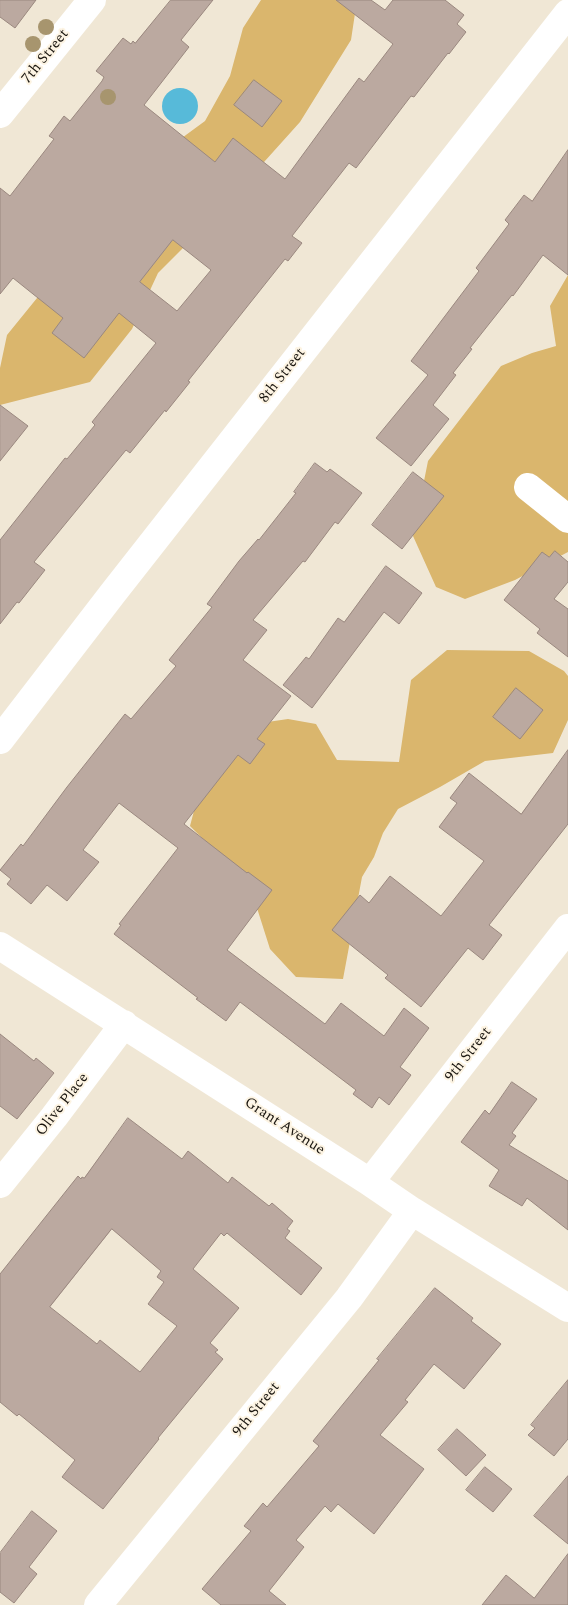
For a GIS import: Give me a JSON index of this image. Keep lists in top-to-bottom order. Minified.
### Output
{"streets":{"street":["7th Street","8th Street","9th Street","Olive Place","Grant Avenue"]},"crossings":[["9th Street","Grant Avenue"],["Olive Place","Grant Avenue"]]}
